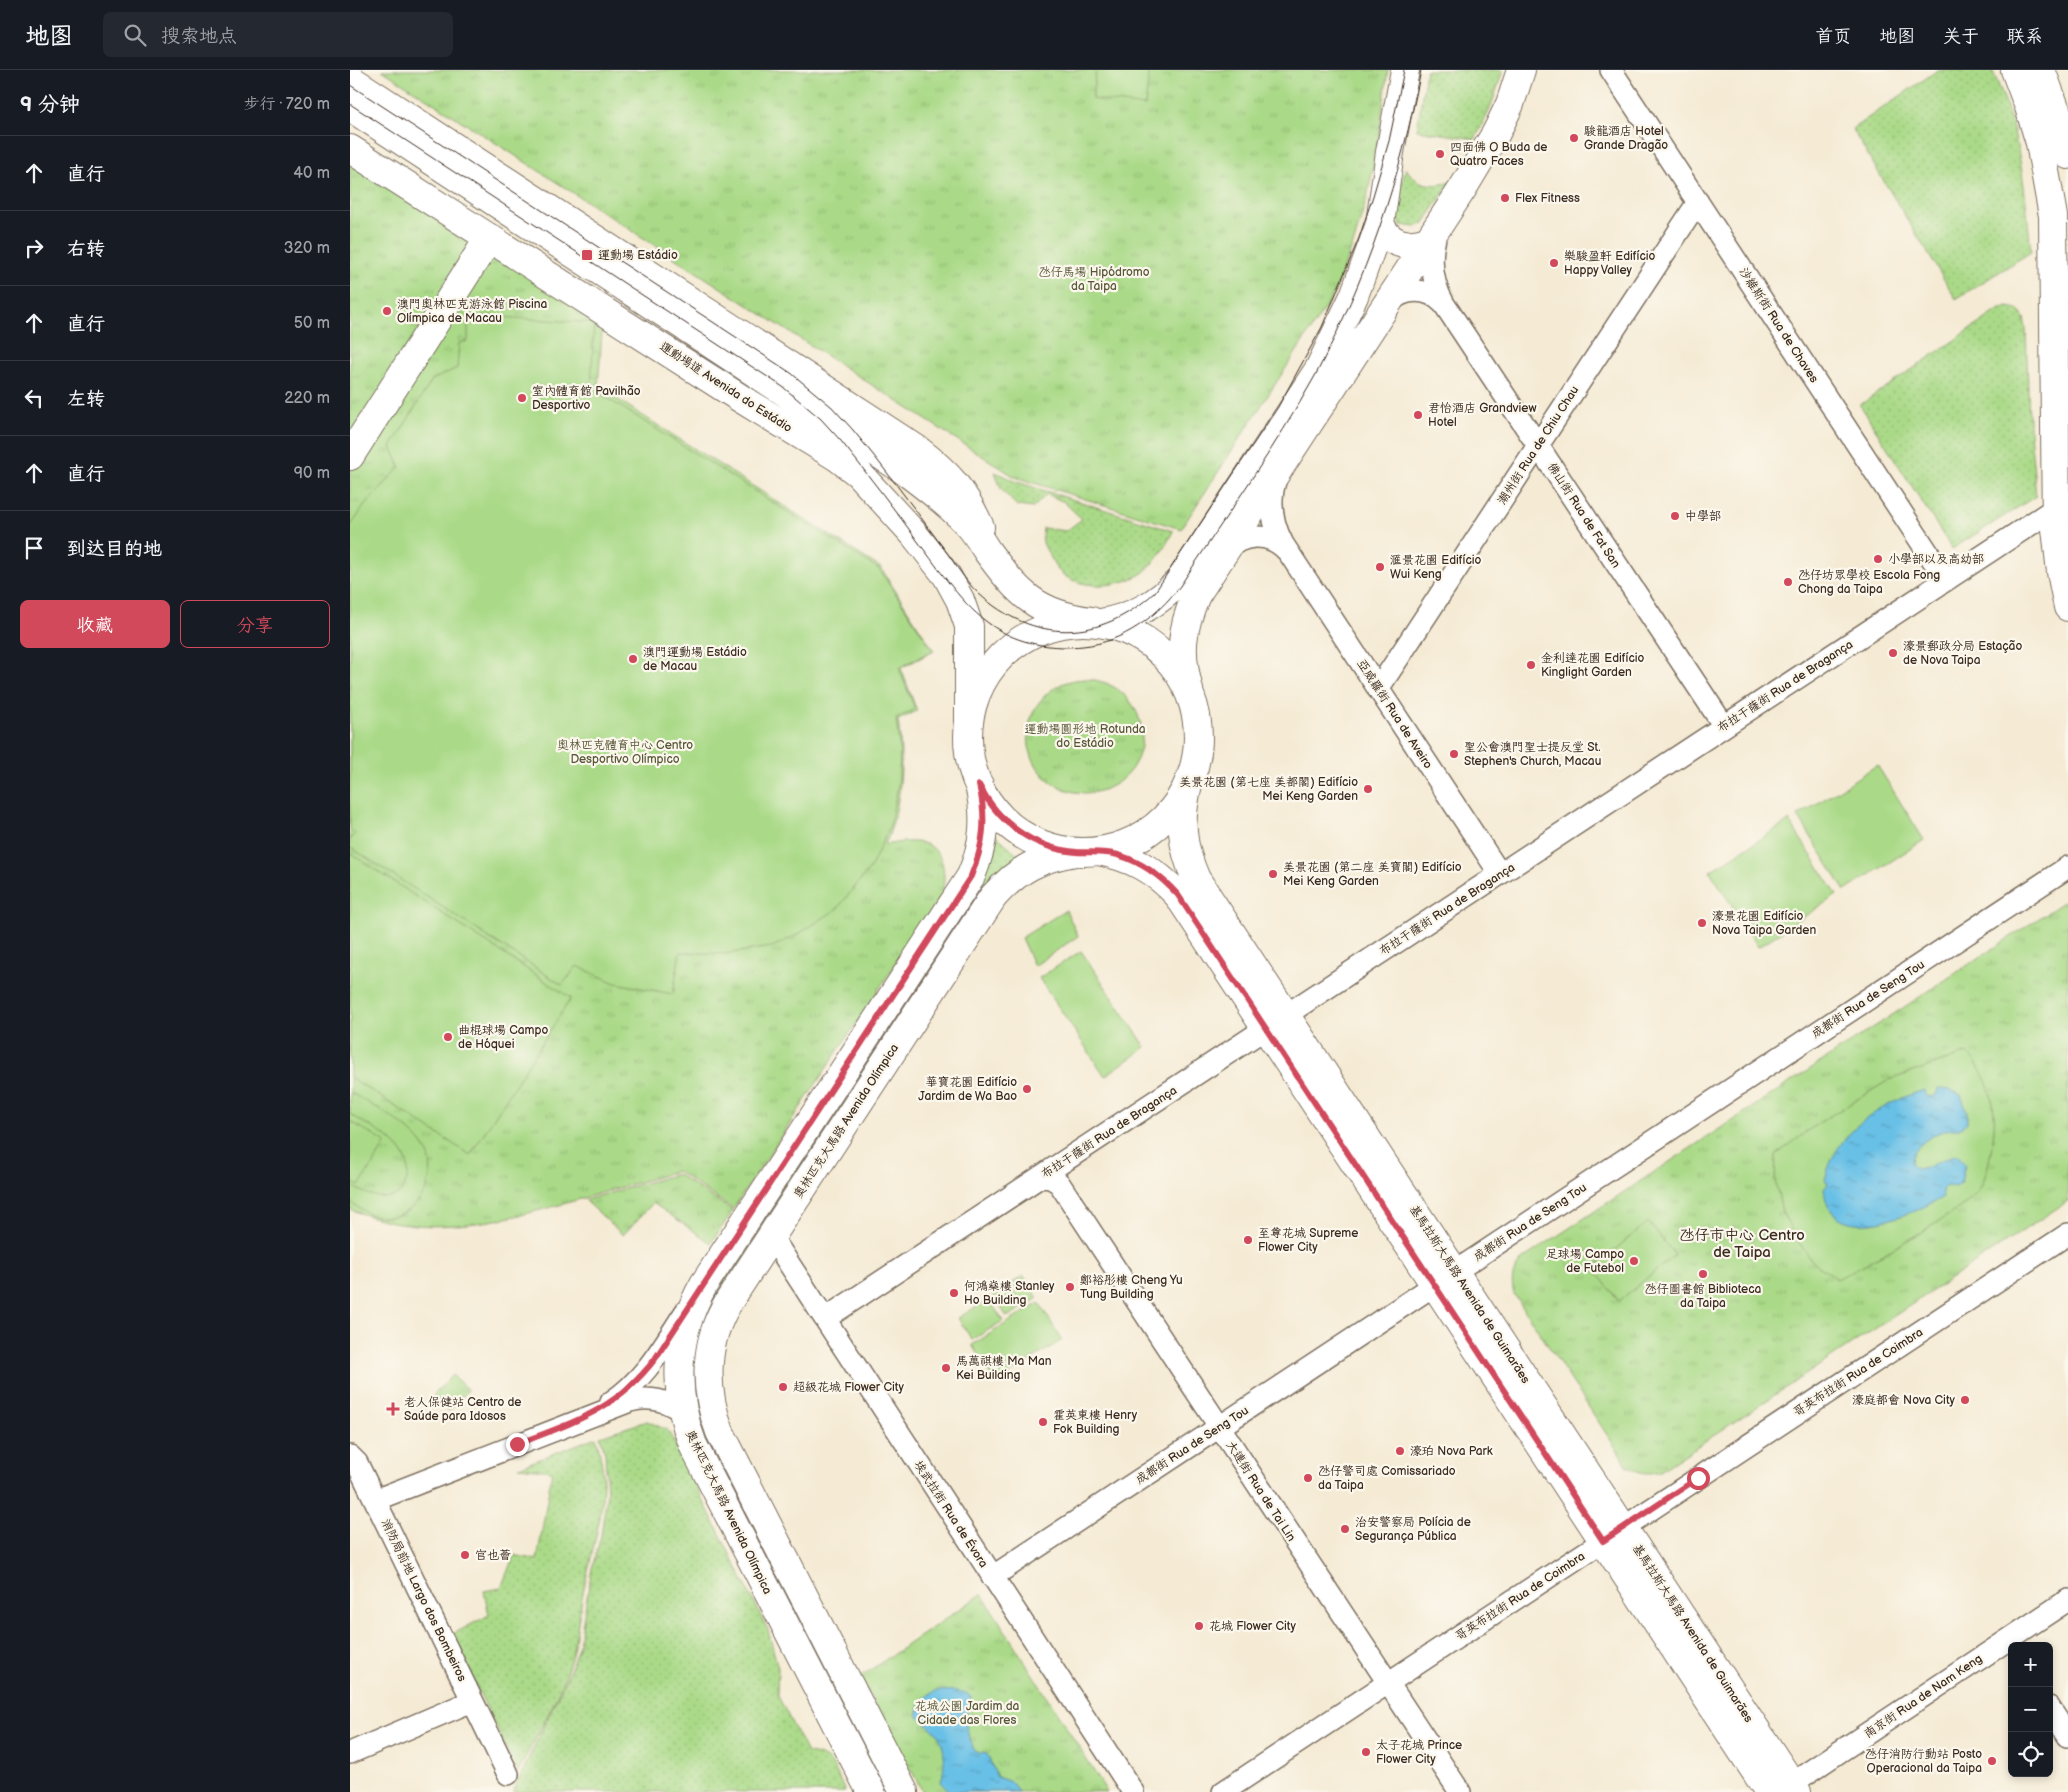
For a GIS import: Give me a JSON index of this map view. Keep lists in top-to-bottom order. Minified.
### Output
{"streets":{"main road":["運動場道 Avenida do Estádio","奧林匹克大馬路 Avenida Olímpica","基馬拉斯大馬路 Avenida de Guimarães"],"street":["沙維斯街 Rua de Chaves","潮州街 Rua de Chiu Chau","佛山街 Rua de Fat San","布拉干薩街 Rua de Bragança","亞威羅街 Rua de Aveiro","成都街 Rua de Seng Tou","哥英布拉街 Rua de Coimbra","大連街 Rua de Tai Lin","埃武拉街 Rua de Évora","消防局前地 Largo dos Bombeiros","南京街 Rua de Nam Keng"]},"crossings":[["沙維斯街 Rua de Chaves","潮州街 Rua de Chiu Chau"],["沙維斯街 Rua de Chaves","布拉干薩街 Rua de Bragança"],["潮州街 Rua de Chiu Chau","佛山街 Rua de Fat San"],["潮州街 Rua de Chiu Chau","亞威羅街 Rua de Aveiro"],["佛山街 Rua de Fat San","布拉干薩街 Rua de Bragança"],["布拉干薩街 Rua de Bragança","亞威羅街 Rua de Aveiro"],["布拉干薩街 Rua de Bragança","基馬拉斯大馬路 Avenida de Guimarães"],["布拉干薩街 Rua de Bragança","大連街 Rua de Tai Lin"],["布拉干薩街 Rua de Bragança","埃武拉街 Rua de Évora"],["成都街 Rua de Seng Tou","基馬拉斯大馬路 Avenida de Guimarães"],["成都街 Rua de Seng Tou","大連街 Rua de Tai Lin"],["成都街 Rua de Seng Tou","埃武拉街 Rua de Évora"],["奧林匹克大馬路 Avenida Olímpica","基馬拉斯大馬路 Avenida de Guimarães"],["奧林匹克大馬路 Avenida Olímpica","埃武拉街 Rua de Évora"],["基馬拉斯大馬路 Avenida de Guimarães","哥英布拉街 Rua de Coimbra"],["基馬拉斯大馬路 Avenida de Guimarães","南京街 Rua de Nam Keng"],["哥英布拉街 Rua de Coimbra","大連街 Rua de Tai Lin"]],"districts":["氹仔市中心 Centro de Taipa"],"parks":["氹仔馬場 Hipódromo da Taipa","運動場圓形地 Rotunda do Estádio","奧林匹克體育中心 Centro Desportivo Olímpico","花城公園 Jardim da Cidade das Flores"],"places":{"other":["駿龍酒店 Hotel Grande Dragão","四面佛 O Buda de Quatro Faces","Flex Fitness","樂駿盈軒 Edifício Happy Valley","澳門奧林匹克游泳館 Piscina Olímpica de Macau","室內體育館 Pavilhão Desportivo","君怡酒店 Grandview Hotel","中學部","小學部以及高幼部","滙景花園 Edifício Wui Keng","氹仔坊眾學校 Escola Fong Chong da Taipa","濠景郵政分局 Estação de Nova Taipa","澳門運動場 Estádio de Macau","金利達花園 Edifício Kinglight Garden","聖公會澳門聖士提反堂 St. Stephen's Church, Macau","美景花園 (第七座 美都閣) Edifício Mei Keng Garden","美景花園 (第二座 美寶閣) Edifício Mei Keng Garden","濠景花園 Edifício Nova Taipa Garden","曲棍球場 Campo de Hóquei","華寶花園 Edifício Jardim de Wa Bao","至尊花城 Supreme Flower City","足球場 Campo de Futebol","氹仔圖書館 Biblioteca da Taipa","鄭裕彤樓 Cheng Yu Tung Building","何鴻燊樓 Stanley Ho Building","馬萬祺樓 Ma Man Kei Building","超級花城 Flower City","濠庭都會 Nova City","霍英東樓 Henry Fok Building","濠珀 Nova Park","氹仔警司處 Comissariado da Taipa","治安警察局 Polícia de Segurança Pública","官也薈","花城 Flower City","太子花城 Prince Flower City","氹仔消防行動站 Posto Operacional da Taipa"],"transit":["運動場 Estádio"],"health":["老人保健站 Centro de Saúde para Idosos"]},"page":{"header":"地图","search":"搜索地点","nav":["首页","地图","关于","联系"],"heading":["9 分钟","步行 · 720 m"],"list":[["直行","40 m"],["右转","320 m"],["直行","50 m"],["左转","220 m"],["直行","90 m"],"到达目的地"],"buttons":["收藏","分享"],"map_buttons":["+","−"]}}
